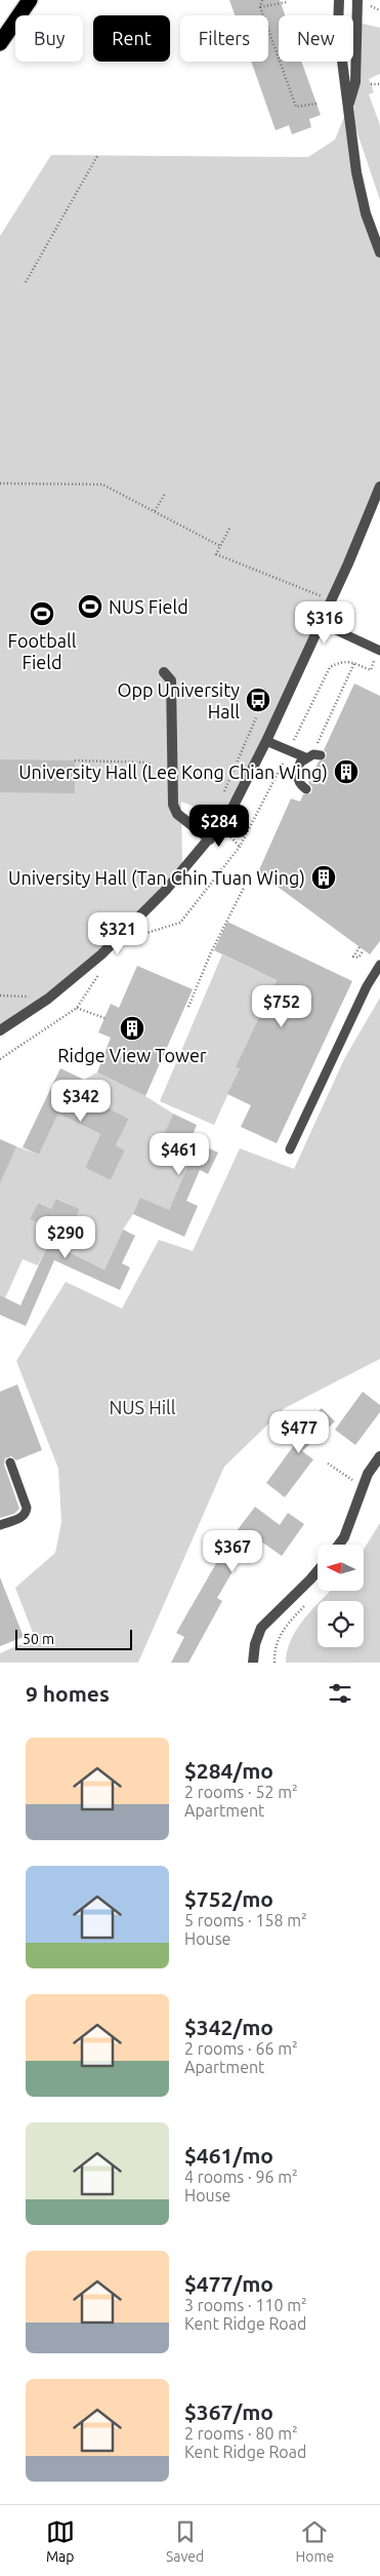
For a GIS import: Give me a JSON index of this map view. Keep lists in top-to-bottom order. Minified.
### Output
{"parks":["NUS Hill"],"places":{"sports":["NUS Field","Football Field"],"bus stop":["Opp University Hall"],"building":["University Hall (Lee Kong Chian Wing)","University Hall (Tan Chin Tuan Wing)","Ridge View Tower"]},"scale_bar":"50 m","north":"left","page":{"chip":["Buy","Rent","Filters","New"],"price":["$316","$284","$321","$752","$342","$461","$290","$477","$367"],"scale":"50 m","heading":"9 homes","list":[{"name":"$284/mo","note":"2 rooms · 52 m² · Apartment"},{"name":"$752/mo","note":"5 rooms · 158 m² · House"},{"name":"$342/mo","note":"2 rooms · 66 m² · Apartment"},{"name":"$461/mo","note":"4 rooms · 96 m² · House"},{"name":"$477/mo","note":"3 rooms · 110 m² · Kent Ridge Road"},{"name":"$367/mo","note":"2 rooms · 80 m² · Kent Ridge Road"}],"tabs":["Map","Saved","Home"]}}
